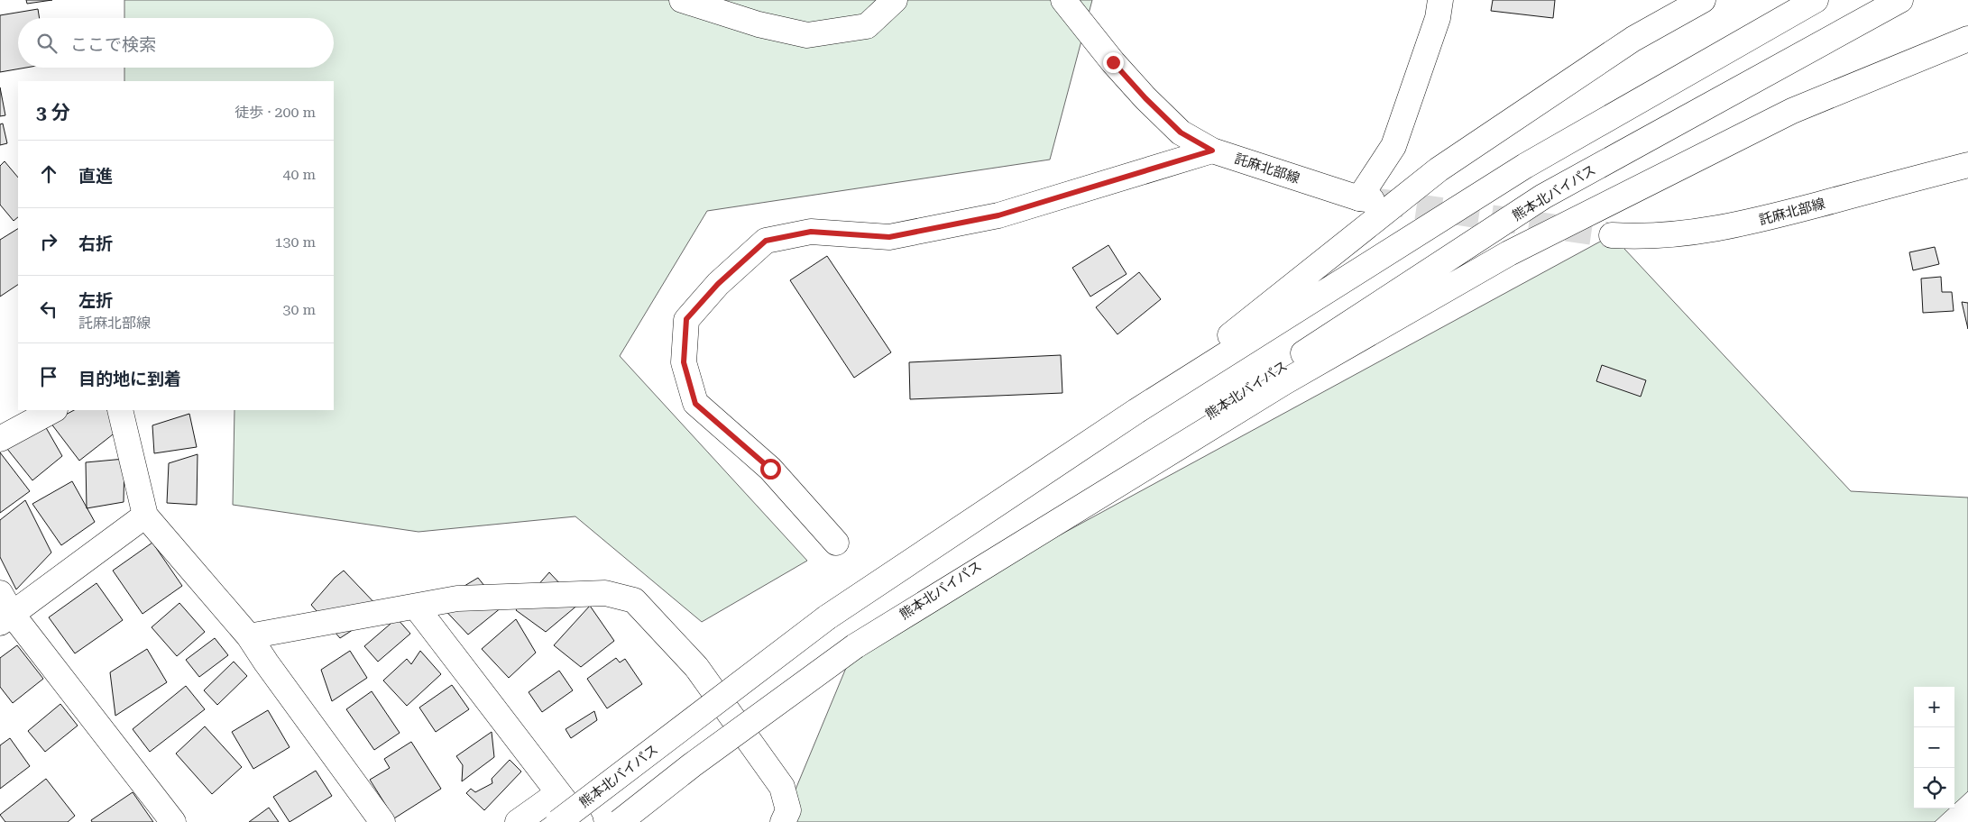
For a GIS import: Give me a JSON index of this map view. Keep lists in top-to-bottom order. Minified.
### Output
{"streets":{"main road":["託麻北部線","熊本北バイパス"]},"page":{"search":"ここで検索","heading":["3 分","徒歩 · 200 m"],"list":[["直進","40 m"],["右折","130 m"],["左折","託麻北部線","30 m"],"目的地に到着"],"map_buttons":["+","−"]}}
